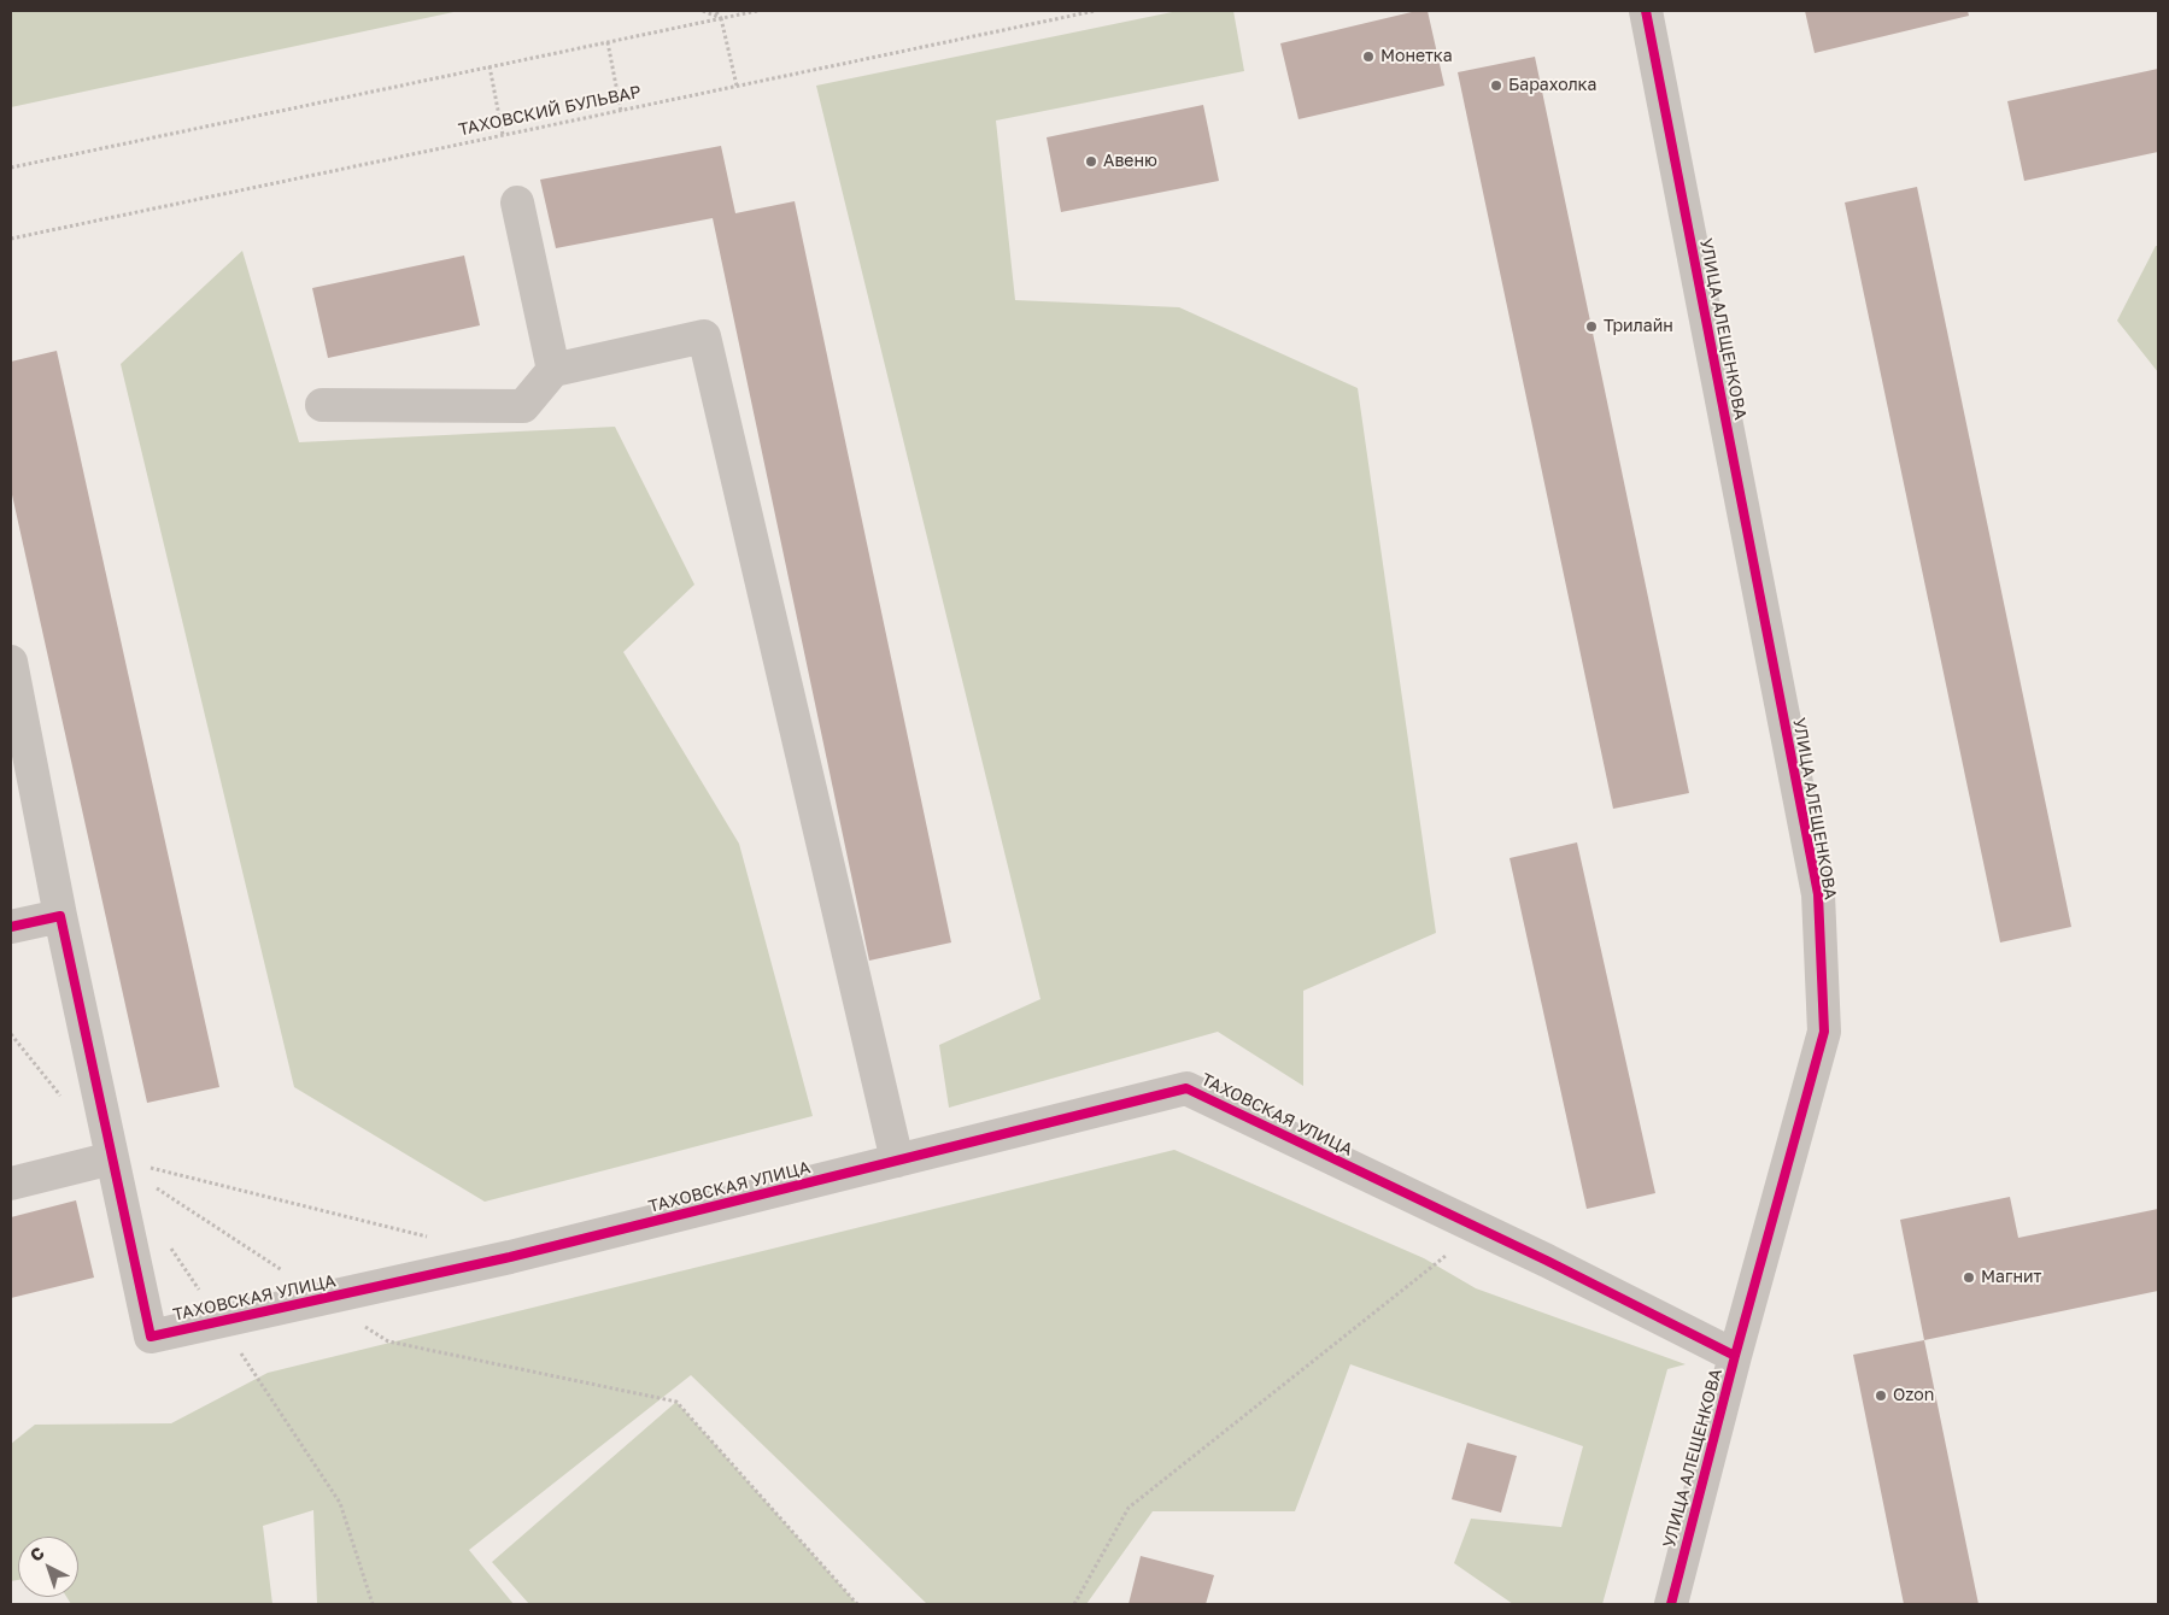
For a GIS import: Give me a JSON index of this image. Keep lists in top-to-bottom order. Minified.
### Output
{"streets":{"street":["УЛИЦА АЛЕЩЕНКОВА","ТАХОВСКАЯ УЛИЦА"],"path":["ТАХОВСКИЙ БУЛЬВАР"]},"crossings":[["УЛИЦА АЛЕЩЕНКОВА","ТАХОВСКАЯ УЛИЦА"]],"places":["Монетка","Барахолка","Авеню","Трилайн","Магнит","Ozon"],"north":"top left"}
